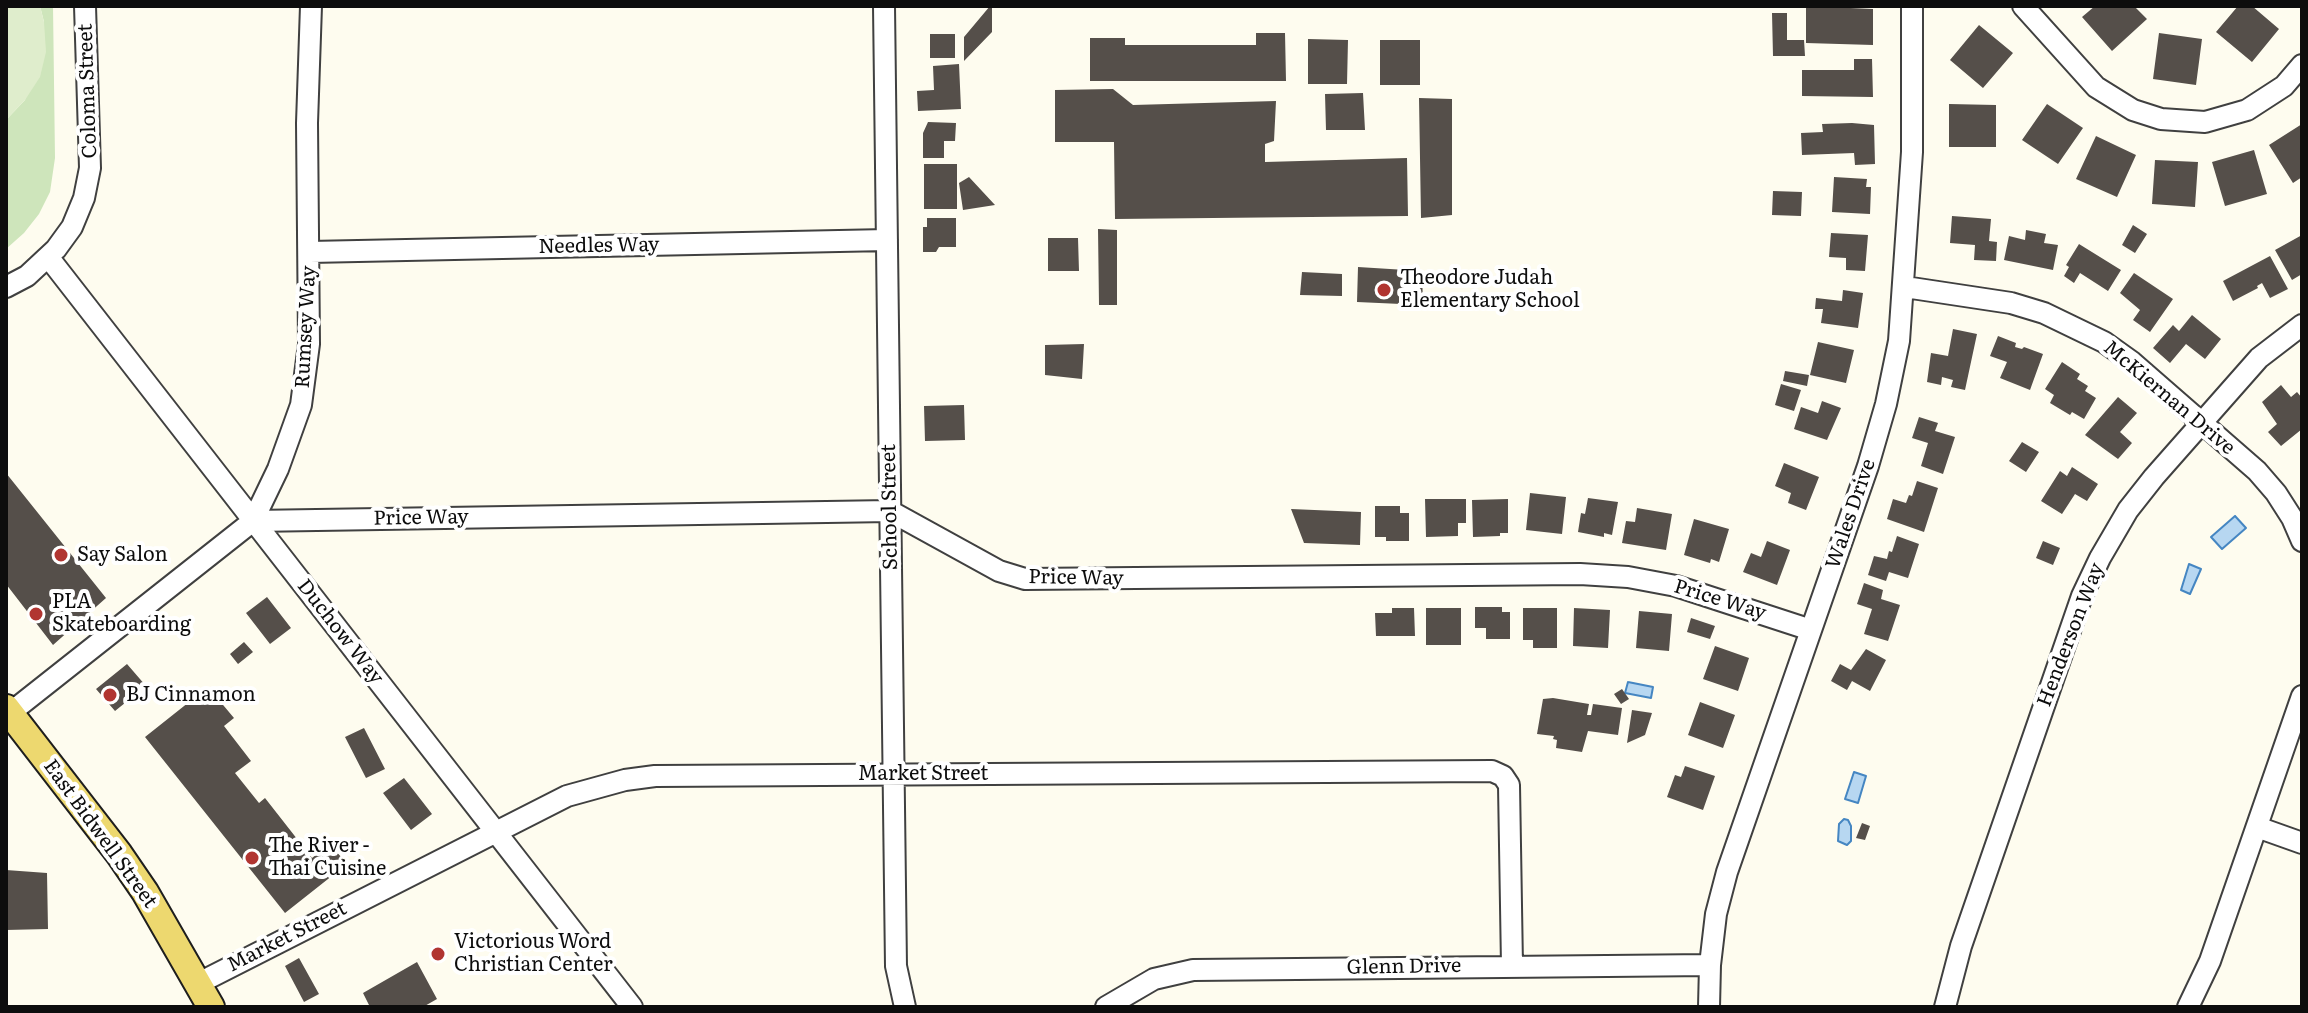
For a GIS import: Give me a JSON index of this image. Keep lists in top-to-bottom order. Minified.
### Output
{"streets":{"main road":["East Bidwell Street"],"street":["Coloma Street","Needles Way","Rumsey Way","McKiernan Drive","School Street","Wales Drive","Price Way","Duchow Way","Henderson Way","Market Street","Glenn Drive"]},"crossings":[["Coloma Street","Duchow Way"],["Needles Way","Rumsey Way"],["Needles Way","School Street"],["Rumsey Way","Price Way"],["Rumsey Way","Duchow Way"],["Rumsey Way","East Bidwell Street"],["McKiernan Drive","Wales Drive"],["McKiernan Drive","Henderson Way"],["School Street","Price Way"],["School Street","Market Street"],["Wales Drive","Price Way"],["Wales Drive","Glenn Drive"],["Price Way","Duchow Way"],["Duchow Way","Market Street"],["Market Street","East Bidwell Street"],["Market Street","Glenn Drive"]],"places":["Theodore Judah Elementary School","Say Salon","PLA Skateboarding","BJ Cinnamon","The River - Thai Cuisine","Victorious Word Christian Center"]}
